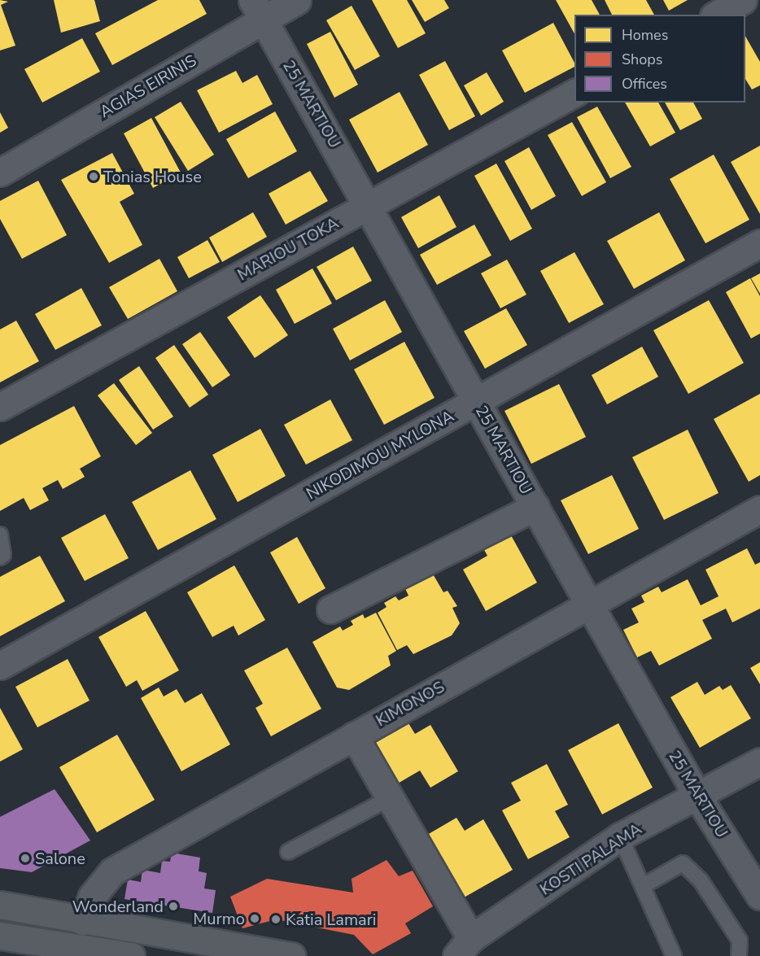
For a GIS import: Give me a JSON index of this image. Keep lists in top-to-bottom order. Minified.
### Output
{"streets":{"street":["AGIAS EIRINIS","25 MARTIOU","MARIOU TOKA","NIKODIMOU MYLONA","KIMONOS","KOSTI PALAMA"]},"crossings":[["AGIAS EIRINIS","25 MARTIOU"],["25 MARTIOU","MARIOU TOKA"],["25 MARTIOU","NIKODIMOU MYLONA"],["25 MARTIOU","KIMONOS"],["25 MARTIOU","KOSTI PALAMA"]],"places":["Tonias House","Salone","Wonderland","Murmo","Katia Lamari"],"legend":["Homes","Shops","Offices"]}
